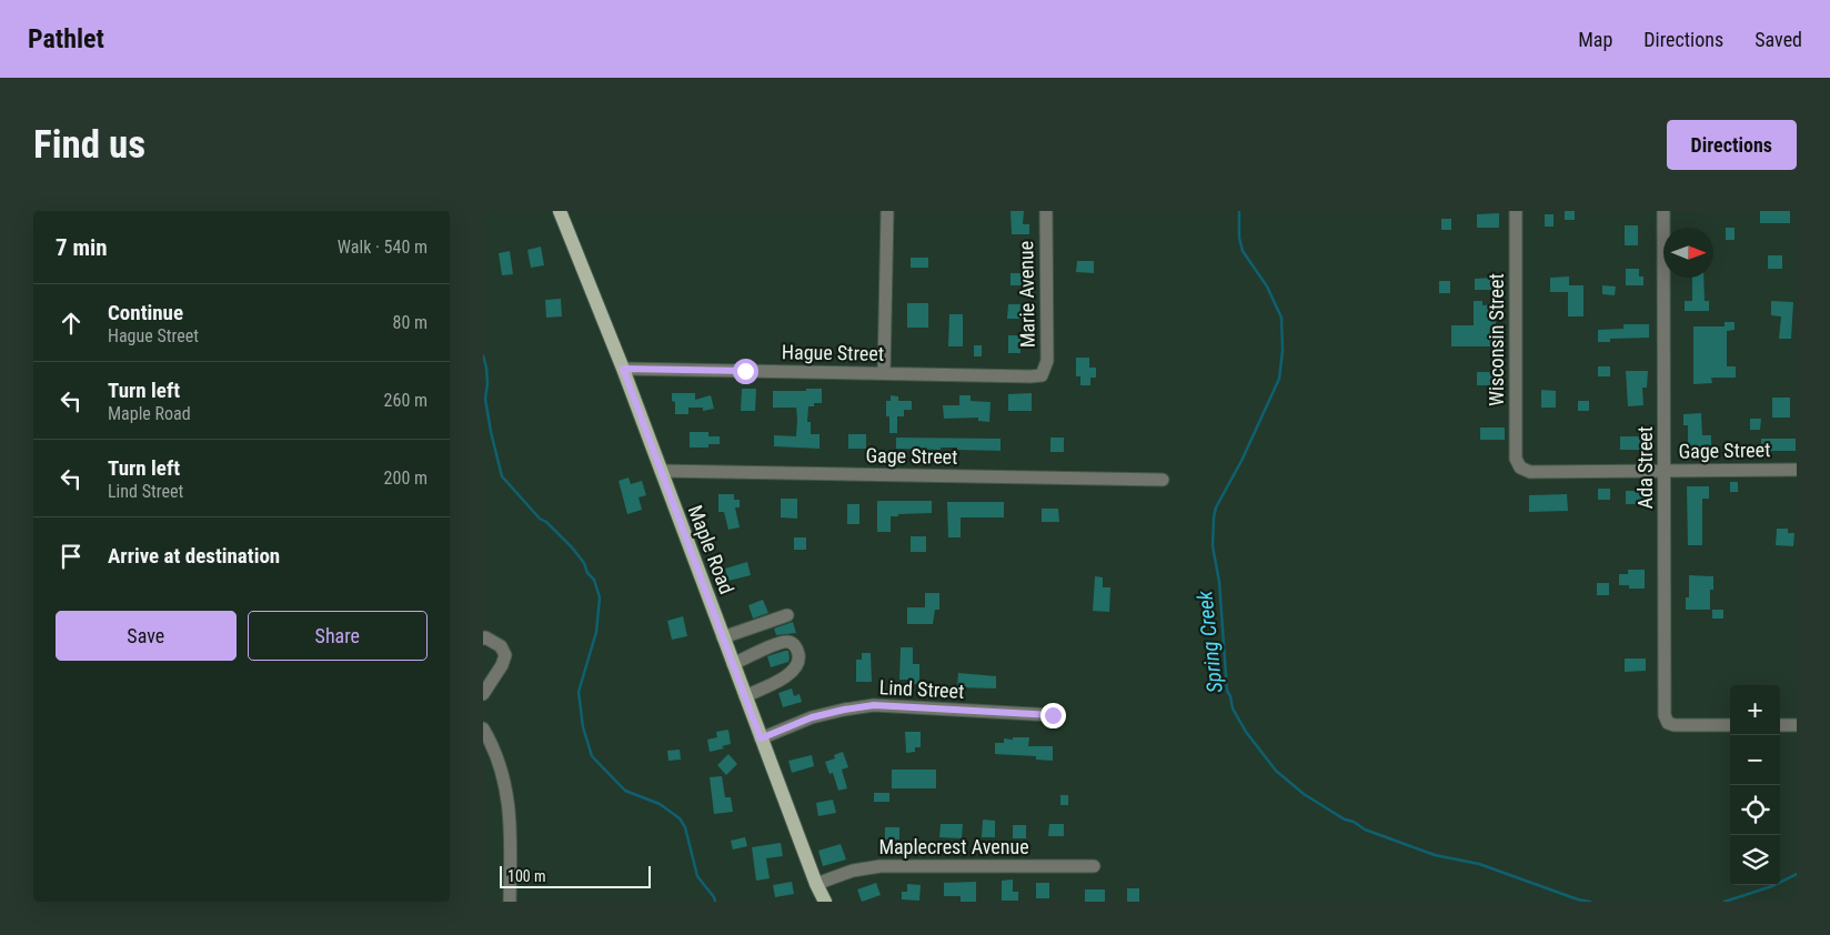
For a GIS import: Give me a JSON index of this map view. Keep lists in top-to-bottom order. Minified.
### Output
{"streets":{"main road":["Maple Road"],"street":["Marie Avenue","Wisconsin Street","Hague Street","Gage Street","Ada Street","Lind Street","Maplecrest Avenue"]},"crossings":[["Marie Avenue","Hague Street"],["Wisconsin Street","Gage Street"],["Hague Street","Maple Road"],["Gage Street","Ada Street"],["Gage Street","Maple Road"],["Maple Road","Lind Street"],["Maple Road","Maplecrest Avenue"]],"water":["Spring Creek"],"scale_bar":"100 m","north":"right","page":{"header":"Pathlet","nav":["Map","Directions","Saved"],"buttons":["Directions",["Save","Share"]],"title":"Find us","heading":["7 min","Walk · 540 m"],"list":[["Continue","Hague Street","80 m"],["Turn left","Maple Road","260 m"],["Turn left","Lind Street","200 m"],"Arrive at destination"],"map_buttons":["+","−"],"scale":"100 m"}}
